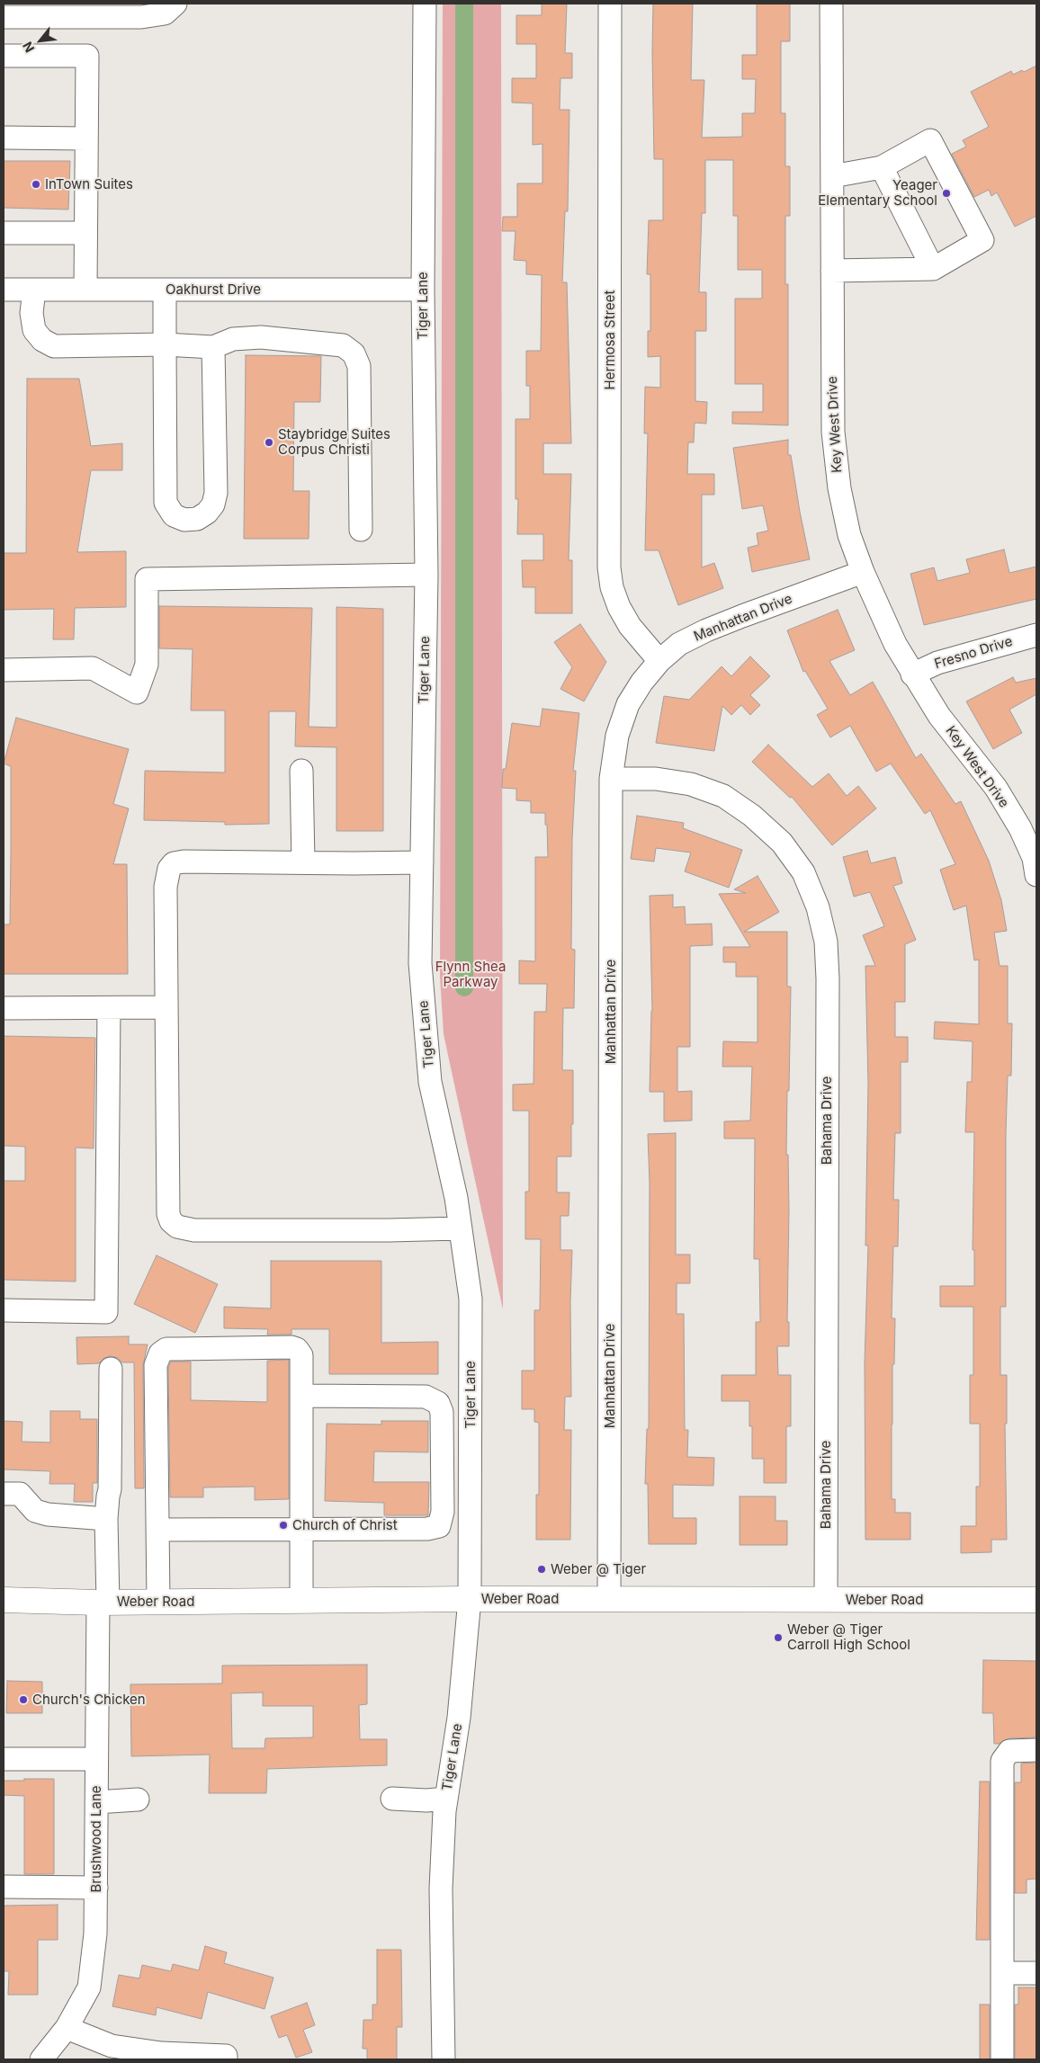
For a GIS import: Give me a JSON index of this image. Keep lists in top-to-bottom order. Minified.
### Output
{"streets":{"main road":["Weber Road"],"street":["Oakhurst Drive","Tiger Lane","Hermosa Street","Key West Drive","Manhattan Drive","Fresno Drive","Bahama Drive","Brushwood Lane"]},"crossings":[["Oakhurst Drive","Tiger Lane"],["Tiger Lane","Weber Road"],["Hermosa Street","Manhattan Drive"],["Key West Drive","Manhattan Drive"],["Key West Drive","Fresno Drive"],["Manhattan Drive","Bahama Drive"],["Manhattan Drive","Weber Road"],["Bahama Drive","Weber Road"],["Weber Road","Brushwood Lane"]],"parks":["Flynn Shea Parkway"],"places":["InTown Suites","Yeager Elementary School","Staybridge Suites Corpus Christi","Church of Christ","Weber @ Tiger","Weber @ Tiger Carroll High School","Church's Chicken"],"north":"bottom left"}
